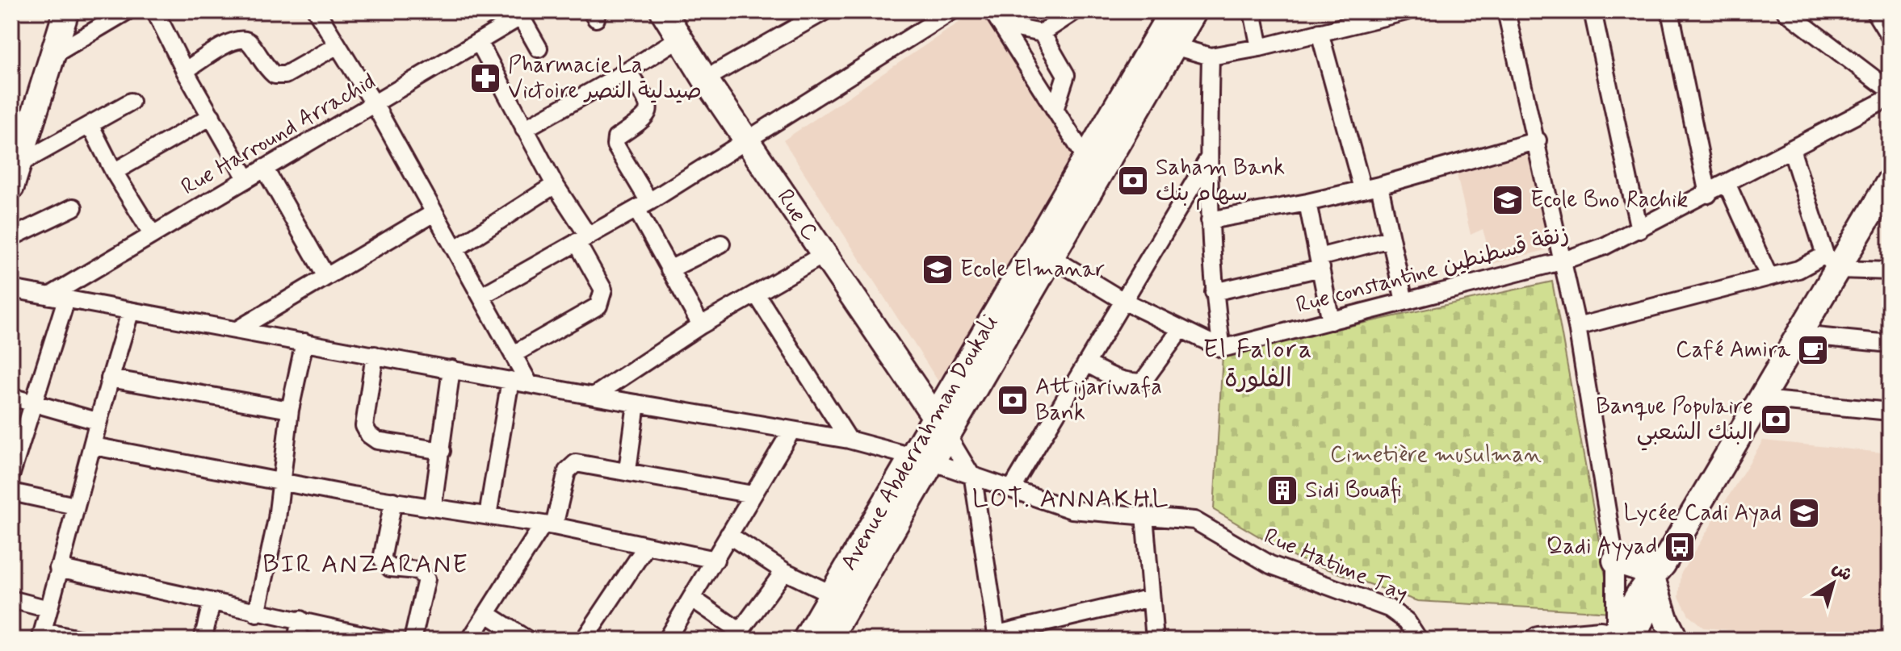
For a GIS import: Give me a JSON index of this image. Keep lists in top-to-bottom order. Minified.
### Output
{"streets":{"main road":["Rue C","Avenue Abderrahman Doukali"],"street":["Rue Harround Arrachid","Rue constantine زنقة قسطنطين","Rue Hatime Tay"]},"crossings":[["Rue Harround Arrachid","Rue Hatime Tay"],["Rue C","Avenue Abderrahman Doukali"],["Avenue Abderrahman Doukali","Rue Hatime Tay"]],"districts":["El Falora الفلورة","LOT. ANNAKHL","BIR ANZARANE"],"parks":["Cimetière musulman"],"places":{"pharmacy":["Pharmacie La Victoire صيدلية النصر"],"bank":["Saham Bank سهام بنك","Attijariwafa Bank","Banque Populaire البنك الشعبي"],"school or university":["Ecole Bno Rachik","Ecole Elmanar","Lycée Cadi Ayad"],"cafe":["Café Amira"],"building":["Sidi Bouafi"],"bus stop":["Qadi Ayyad"]},"north":"top right"}
